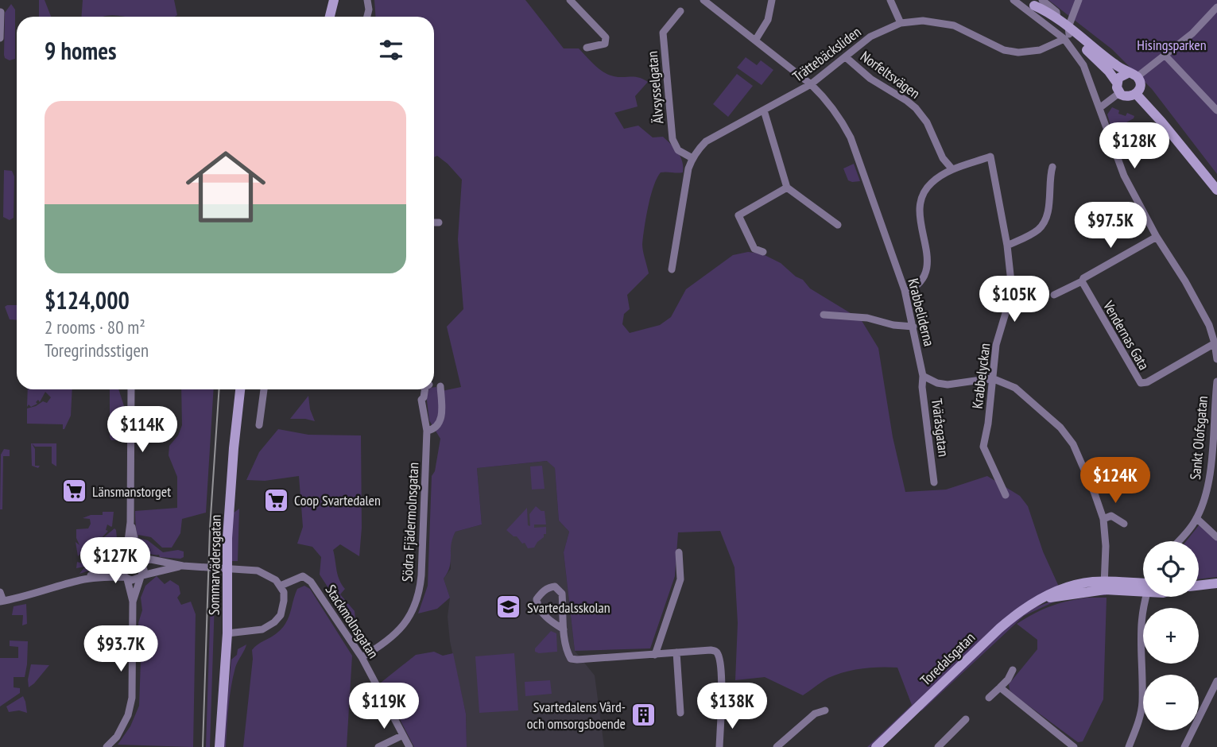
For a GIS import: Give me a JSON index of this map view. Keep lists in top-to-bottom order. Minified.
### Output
{"streets":{"street":["Trättebäcksliden","Norfeltsvägen","Älvsysselgatan","Krabbeliderna","Vendernas Gata","Krabbelyckan","Tväråsgatan","Sankt Olofsgatan","Södra Fjädermolnsgatan","Sommarvädersgatan","Stackmolnsgatan","Toredalsgatan"]},"crossings":[["Trättebäcksliden","Norfeltsvägen"],["Trättebäcksliden","Älvsysselgatan"],["Trättebäcksliden","Krabbeliderna"],["Norfeltsvägen","Krabbelyckan"],["Krabbeliderna","Tväråsgatan"],["Södra Fjädermolnsgatan","Stackmolnsgatan"]],"parks":["Hisingsparken"],"places":{"supermarket":["Länsmanstorget","Coop Svartedalen"],"school or university":["Svartedalsskolan"],"building":["Svartedalens Vård- och omsorgsboende"]},"page":{"heading":"9 homes","list":[{"name":"$124,000","note":"2 rooms · 80 m² · Toregrindsstigen"}],"price":["$128K","$97.5K","$105K","$114K","$124K","$127K","$93.7K","$119K","$138K"],"map_buttons":["+","−"]}}
